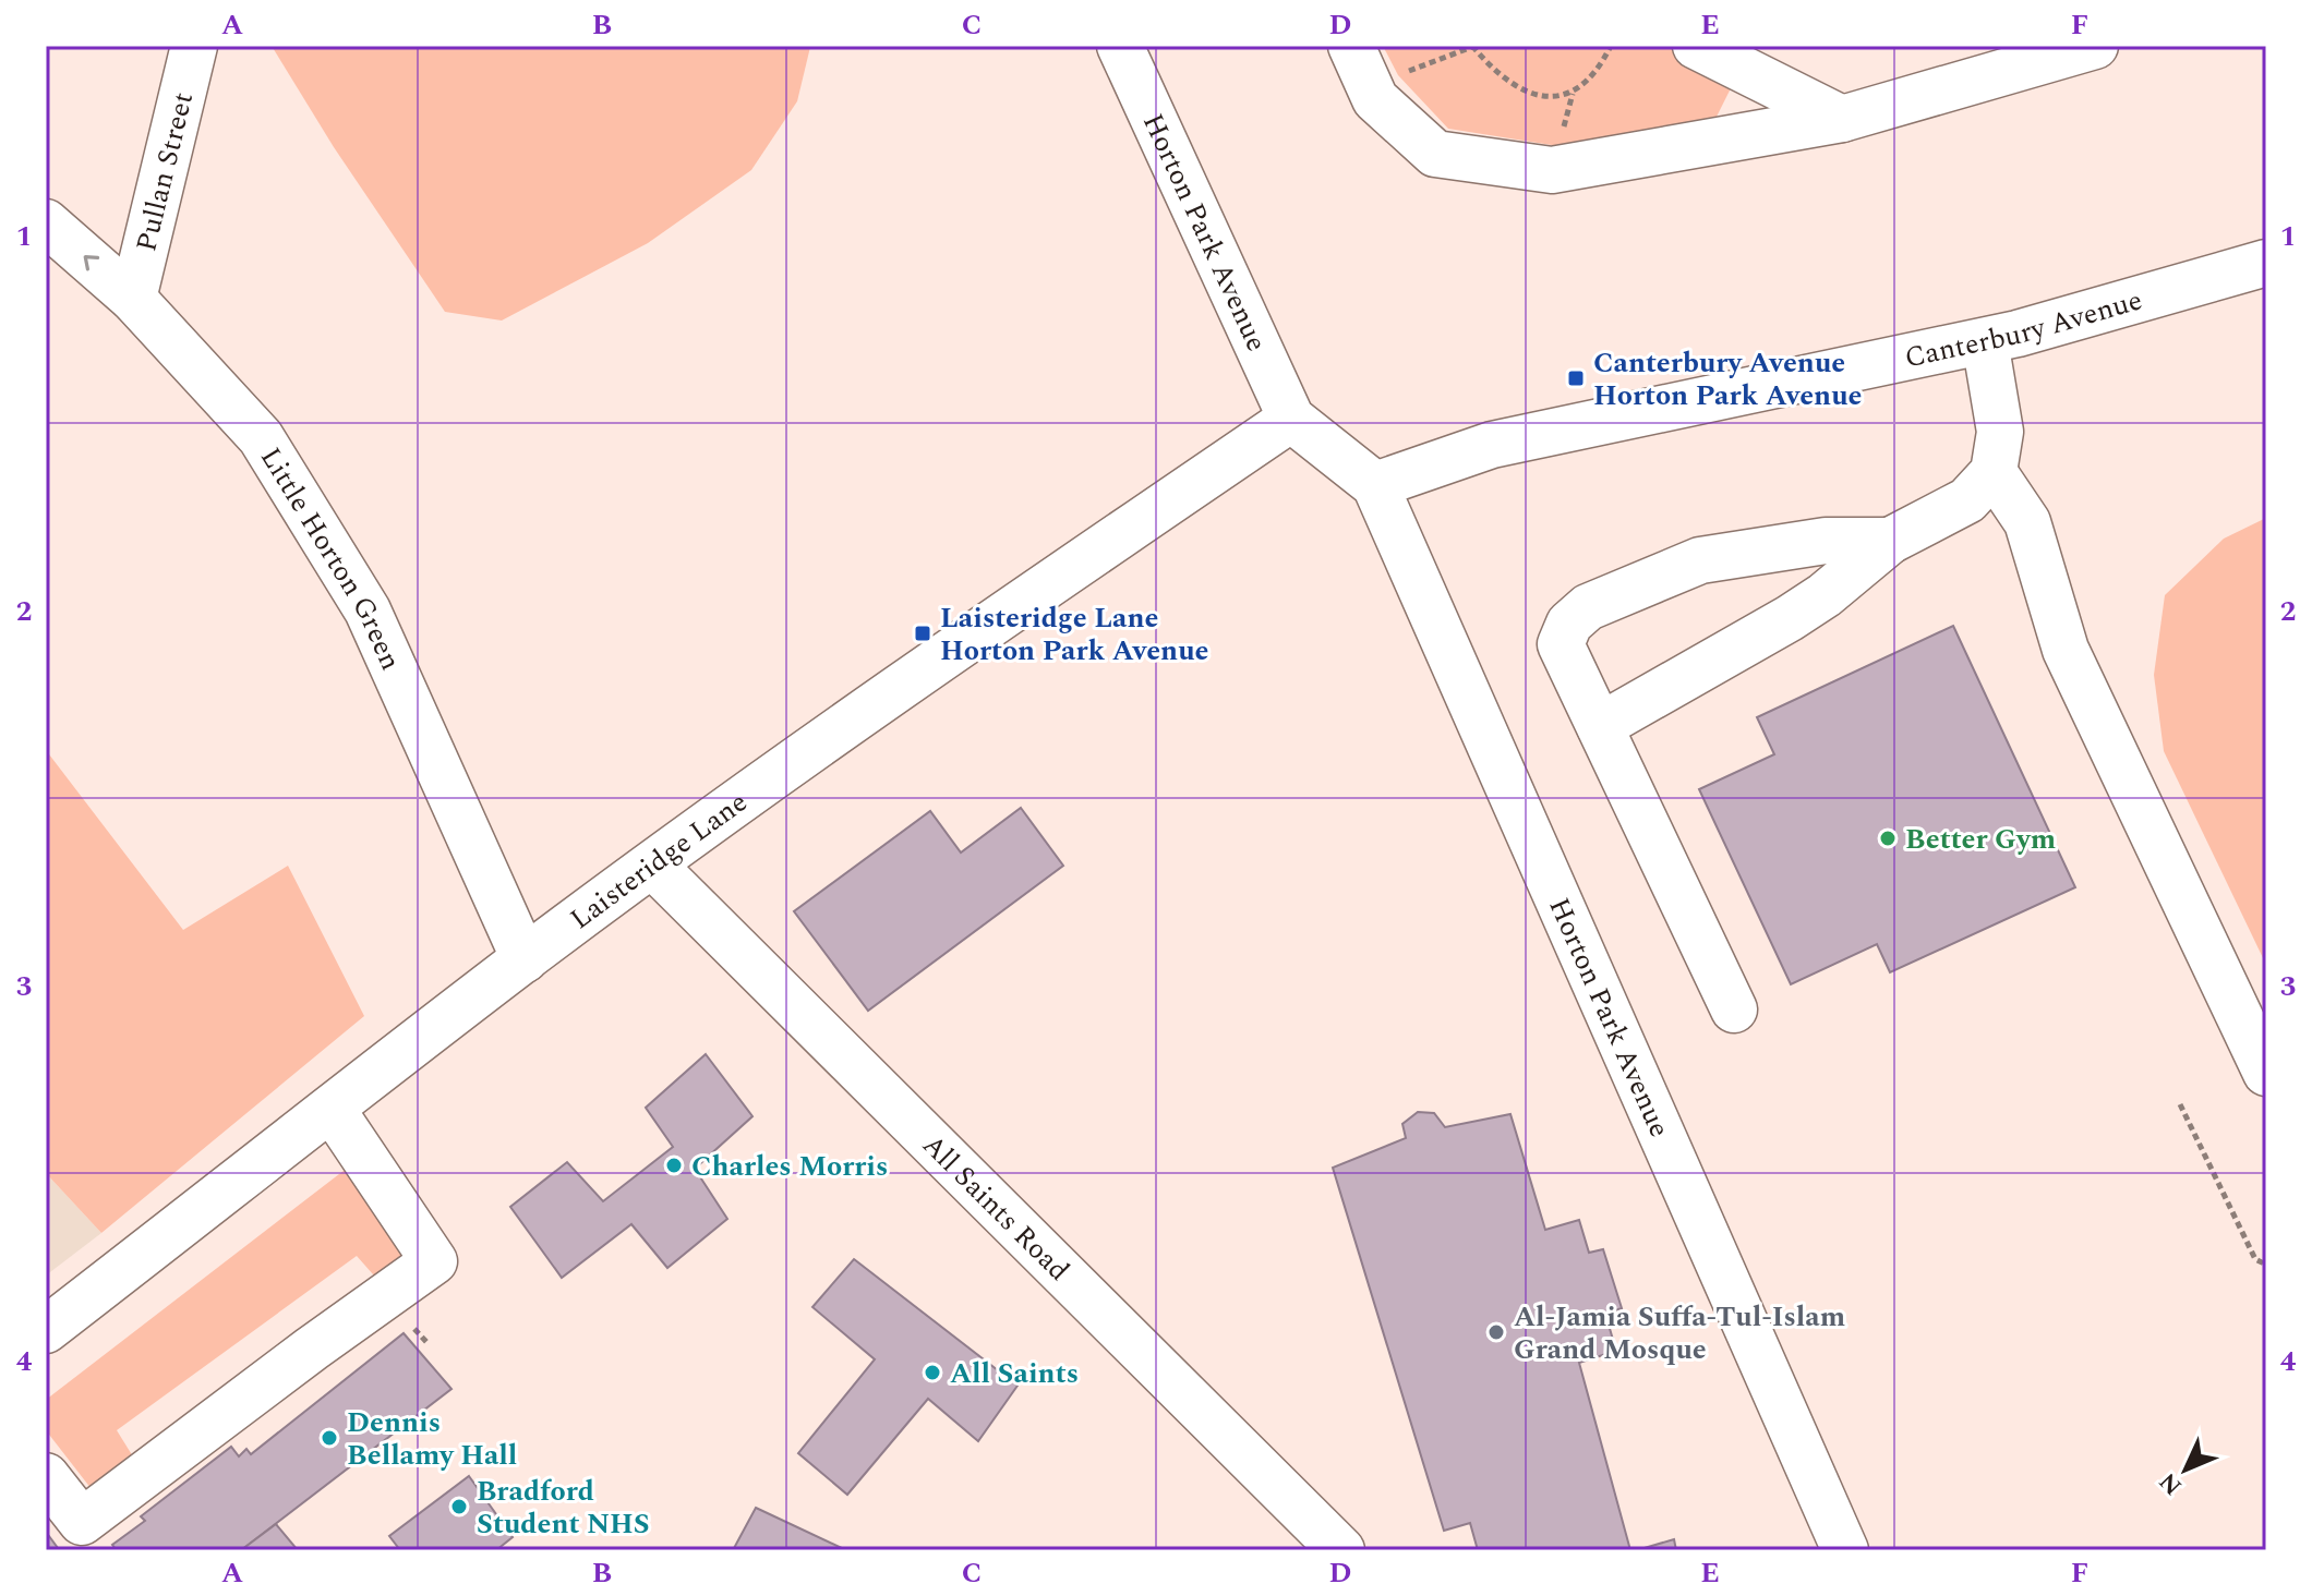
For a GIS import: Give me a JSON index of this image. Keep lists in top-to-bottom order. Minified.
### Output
{"streets":{"street":["Pullan Street","Horton Park Avenue","Canterbury Avenue","Little Horton Green","Laisteridge Lane","All Saints Road"]},"crossings":[["Pullan Street","Little Horton Green"],["Horton Park Avenue","Canterbury Avenue"],["Horton Park Avenue","Laisteridge Lane"],["Little Horton Green","Laisteridge Lane"],["Laisteridge Lane","All Saints Road"]],"places":{"transit":["Canterbury Avenue Horton Park Avenue","Laisteridge Lane Horton Park Avenue"],"other":["Better Gym","Charles Morris","Al-Jamia Suffa-Tul-Islam Grand Mosque","All Saints","Dennis Bellamy Hall","Bradford Student NHS"]},"north":"bottom left","grid":{"columns":["A","B","C","D","E","F"],"rows":["1","2","3","4"]}}
